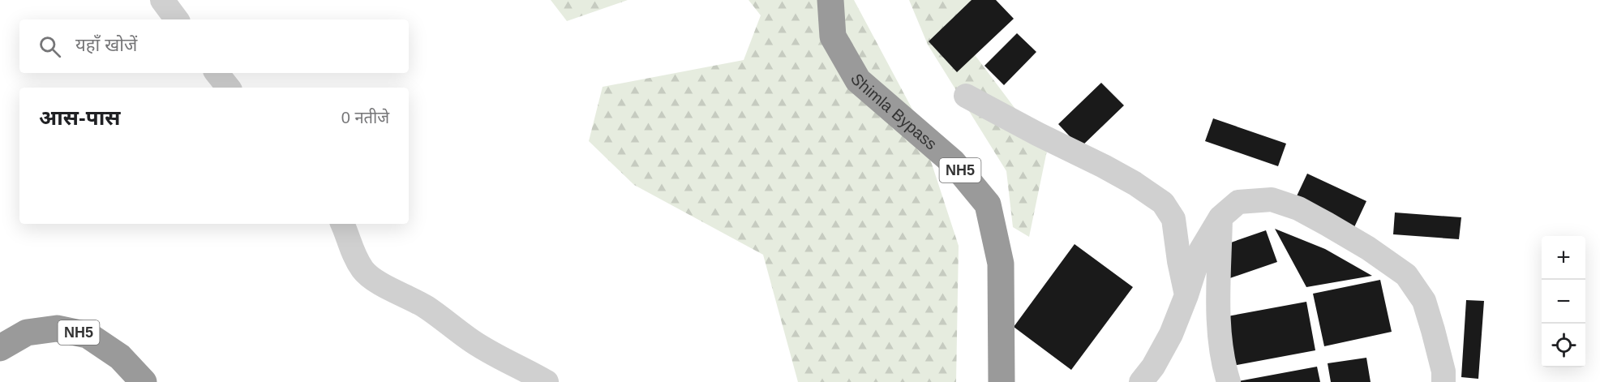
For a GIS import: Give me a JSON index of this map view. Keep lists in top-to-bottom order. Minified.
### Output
{"streets":{"highway":["Shimla Bypass","NH5"]},"page":{"search":"यहाँ खोजें","heading":["आस-पास","0 नतीजे"],"map_buttons":["+","−"]}}
